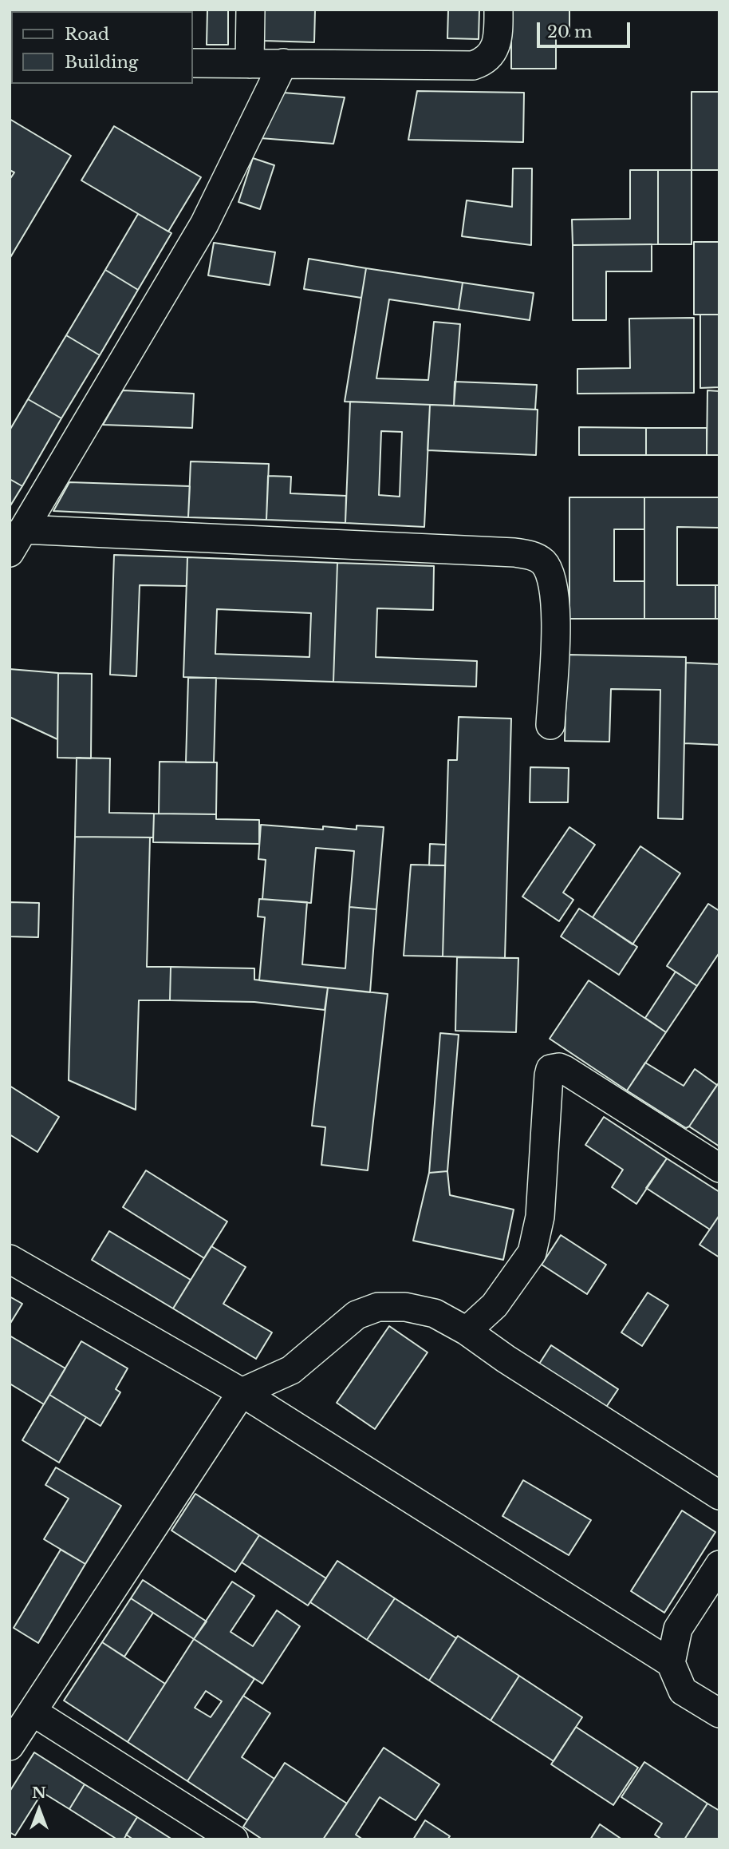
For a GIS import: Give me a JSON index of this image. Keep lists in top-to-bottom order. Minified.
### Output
{"legend":["Road","Building"],"scale_bar":"20 m","north":"top"}
